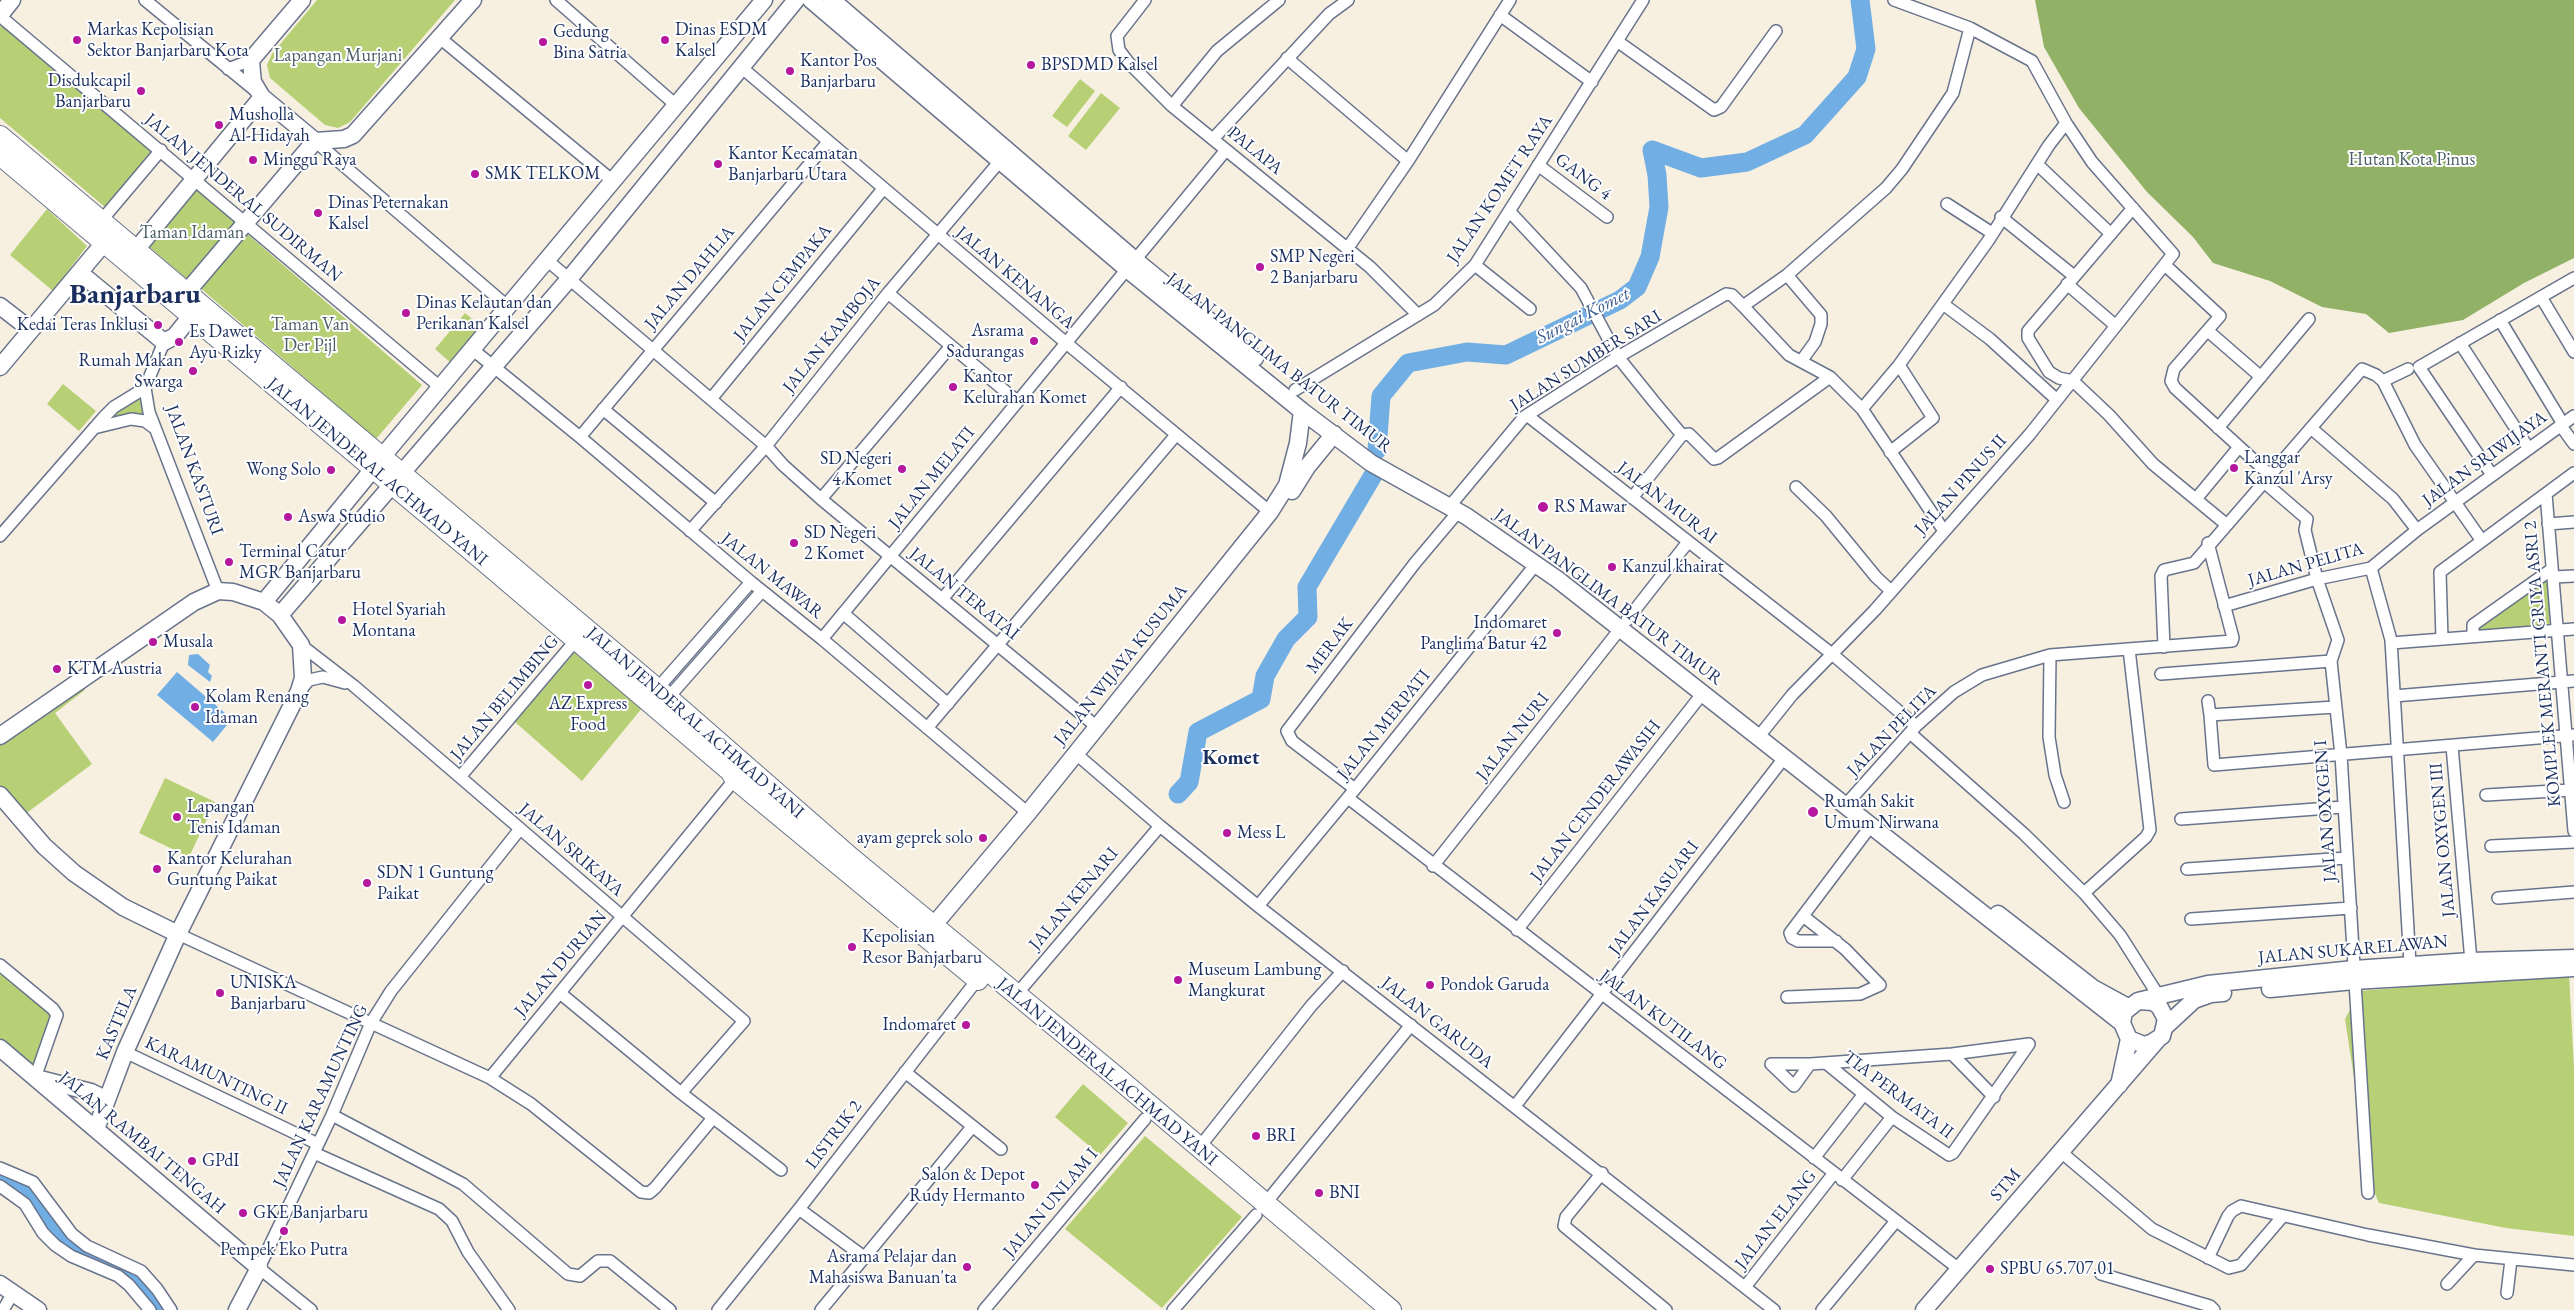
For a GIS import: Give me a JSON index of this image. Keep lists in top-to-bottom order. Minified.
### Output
{"streets":{"highway":["JALAN JENDERAL ACHMAD YANI"],"street":["PALAPA","GANG 4","JALAN KOMET RAYA","JALAN JENDERAL SUDIRMAN","JALAN DAHLIA","JALAN KENANGA","JALAN CEMPAKA","JALAN KAMBOJA","JALAN SUMBER SARI","JALAN PANGLIMA BATUR TIMUR","JALAN SRIWIJAYA","JALAN KASTURI","JALAN MELATI","JALAN PINUS II","JALAN MURAI","JALAN PELITA","JALAN MAWAR","JALAN TERATAI","MERAK","KOMPLEK MERANTI GRIYA ASRI 2","JALAN WIJAYA KUSUMA","JALAN BELIMBING","JALAN MERPATI","JALAN NURI","JALAN CENDERAWASIH","JALAN OXYGEN I","JALAN OXYGEN III","JALAN SRIKAYA","JALAN KASUARI","JALAN KENARI","JALAN SUKARELAWAN","JALAN DURIAN","JALAN KUTILANG","KASTELA","JALAN GARUDA","KARAMUNTING II","TIA PERMATA II","JALAN KARAMUNTING","LISTRIK 2","JALAN RAMBAI TENGAH","STM","JALAN UNLAM I","JALAN ELANG"]},"crossings":[["PALAPA","JALAN KOMET RAYA"],["PALAPA","JALAN MELATI"],["GANG 4","JALAN KOMET RAYA"],["JALAN KOMET RAYA","JALAN PANGLIMA BATUR TIMUR"],["JALAN DAHLIA","JALAN KENANGA"],["JALAN DAHLIA","JALAN MAWAR"],["JALAN DAHLIA","JALAN TERATAI"],["JALAN KENANGA","JALAN CEMPAKA"],["JALAN KENANGA","JALAN KAMBOJA"],["JALAN KENANGA","JALAN MELATI"],["JALAN KENANGA","JALAN WIJAYA KUSUMA"],["JALAN CEMPAKA","JALAN TERATAI"],["JALAN KAMBOJA","JALAN PANGLIMA BATUR TIMUR"],["JALAN KAMBOJA","JALAN MAWAR"],["JALAN KAMBOJA","JALAN TERATAI"],["JALAN SUMBER SARI","JALAN PANGLIMA BATUR TIMUR"],["JALAN SUMBER SARI","JALAN MURAI"],["JALAN SUMBER SARI","MERAK"],["JALAN PANGLIMA BATUR TIMUR","JALAN MELATI"],["JALAN PANGLIMA BATUR TIMUR","JALAN PINUS II"],["JALAN PANGLIMA BATUR TIMUR","JALAN PELITA"],["JALAN PANGLIMA BATUR TIMUR","MERAK"],["JALAN PANGLIMA BATUR TIMUR","JALAN WIJAYA KUSUMA"],["JALAN PANGLIMA BATUR TIMUR","JALAN MERPATI"],["JALAN PANGLIMA BATUR TIMUR","JALAN NURI"],["JALAN PANGLIMA BATUR TIMUR","JALAN CENDERAWASIH"],["JALAN PANGLIMA BATUR TIMUR","JALAN KASUARI"],["JALAN PANGLIMA BATUR TIMUR","JALAN SUKARELAWAN"],["JALAN SRIWIJAYA","JALAN PELITA"],["JALAN JENDERAL ACHMAD YANI","JALAN WIJAYA KUSUMA"],["JALAN JENDERAL ACHMAD YANI","JALAN BELIMBING"],["JALAN JENDERAL ACHMAD YANI","JALAN KENARI"],["JALAN JENDERAL ACHMAD YANI","JALAN DURIAN"],["JALAN JENDERAL ACHMAD YANI","LISTRIK 2"],["JALAN JENDERAL ACHMAD YANI","JALAN UNLAM I"],["JALAN MELATI","JALAN MAWAR"],["JALAN MELATI","JALAN TERATAI"],["JALAN PINUS II","JALAN MURAI"],["JALAN MURAI","JALAN PELITA"],["JALAN MURAI","JALAN NURI"],["JALAN MURAI","JALAN SUKARELAWAN"],["JALAN PELITA","JALAN OXYGEN I"],["JALAN MAWAR","JALAN WIJAYA KUSUMA"],["JALAN TERATAI","JALAN WIJAYA KUSUMA"],["MERAK","JALAN MERPATI"],["MERAK","JALAN KUTILANG"],["JALAN WIJAYA KUSUMA","JALAN GARUDA"],["JALAN BELIMBING","JALAN SRIKAYA"],["JALAN MERPATI","JALAN KUTILANG"],["JALAN MERPATI","JALAN GARUDA"],["JALAN NURI","JALAN KUTILANG"],["JALAN CENDERAWASIH","JALAN KUTILANG"],["JALAN OXYGEN I","JALAN SUKARELAWAN"],["JALAN OXYGEN III","JALAN SUKARELAWAN"],["JALAN SRIKAYA","JALAN DURIAN"],["JALAN SRIKAYA","KASTELA"],["JALAN SRIKAYA","JALAN KARAMUNTING"],["JALAN KASUARI","JALAN KUTILANG"],["JALAN KASUARI","JALAN GARUDA"],["JALAN KENARI","JALAN GARUDA"],["JALAN SUKARELAWAN","STM"],["JALAN KUTILANG","STM"],["JALAN KUTILANG","JALAN ELANG"],["KASTELA","KARAMUNTING II"],["KASTELA","JALAN RAMBAI TENGAH"],["JALAN GARUDA","JALAN ELANG"],["KARAMUNTING II","JALAN KARAMUNTING"],["TIA PERMATA II","JALAN ELANG"],["JALAN KARAMUNTING","JALAN RAMBAI TENGAH"]],"districts":["Banjarbaru","Komet"],"water":["Sungai Komet"],"parks":["Lapangan Murjani","Hutan Kota Pinus","Taman Idaman","Taman Van Der Pijl"],"places":["Markas Kepolisian Sektor Banjarbaru Kota","Dinas ESDM Kalsel","Gedung Bina Satria","BPSDMD Kalsel","Kantor Pos Banjarbaru","Disdukcapil Banjarbaru","Musholla Al-Hidayah","Minggu Raya","Kantor Kecamatan Banjarbaru Utara","SMK TELKOM","Dinas Peternakan Kalsel","SMP Negeri 2 Banjarbaru","Dinas Kelautan dan Perikanan Kalsel","Kedai Teras Inklusi","Asrama Sadurangas","Es Dawet Ayu Rizky","Rumah Makan Swarga","Kantor Kelurahan Komet","Langgar Kanzul 'Arsy","SD Negeri 4 Komet","Wong Solo","RS Mawar","Aswa Studio","SD Negeri 2 Komet","Terminal Catur MGR Banjarbaru","Kanzul khairat","Hotel Syariah Montana","Indomaret Panglima Batur 42","Musala","KTM Austria","AZ Express Food","Kolam Renang Idaman","Rumah Sakit Umum Nirwana","Lapangan Tenis Idaman","Mess L","ayam geprek solo","Kantor Kelurahan Guntung Paikat","SDN 1 Guntung Paikat","Kepolisian Resor Banjarbaru","Museum Lambung Mangkurat","Pondok Garuda","UNISKA Banjarbaru","Indomaret","BRI","GPdI","Salon & Depot Rudy Hermanto","BNI","GKE Banjarbaru","Pempek Eko Putra","Asrama Pelajar dan Mahasiswa Banuan'ta","SPBU 65.707.01"]}
